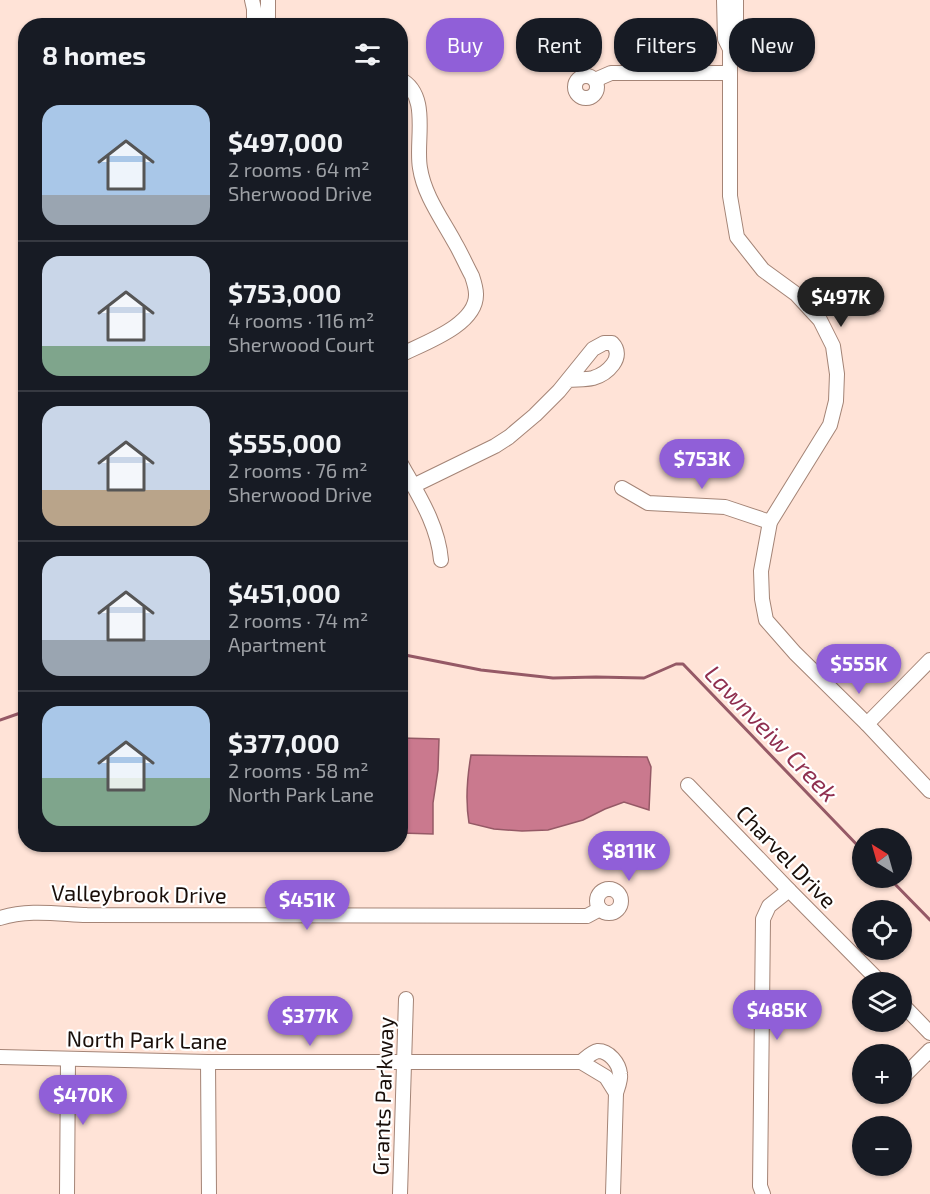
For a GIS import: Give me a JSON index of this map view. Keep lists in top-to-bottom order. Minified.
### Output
{"streets":{"street":["Charvel Drive","Valleybrook Drive","North Park Lane","Grants Parkway"]},"crossings":[["North Park Lane","Grants Parkway"]],"water":["Lawnveiw Creek"],"north":"top left","page":{"chip":["Buy","Rent","Filters","New"],"heading":"8 homes","list":[{"name":"$497,000","note":"2 rooms · 64 m² · Sherwood Drive"},{"name":"$753,000","note":"4 rooms · 116 m² · Sherwood Court"},{"name":"$555,000","note":"2 rooms · 76 m² · Sherwood Drive"},{"name":"$451,000","note":"2 rooms · 74 m² · Apartment"},{"name":"$377,000","note":"2 rooms · 58 m² · North Park Lane"}],"price":["$497K","$753K","$555K","$811K","$451K","$485K","$377K","$470K"],"map_buttons":["+","−"]}}
